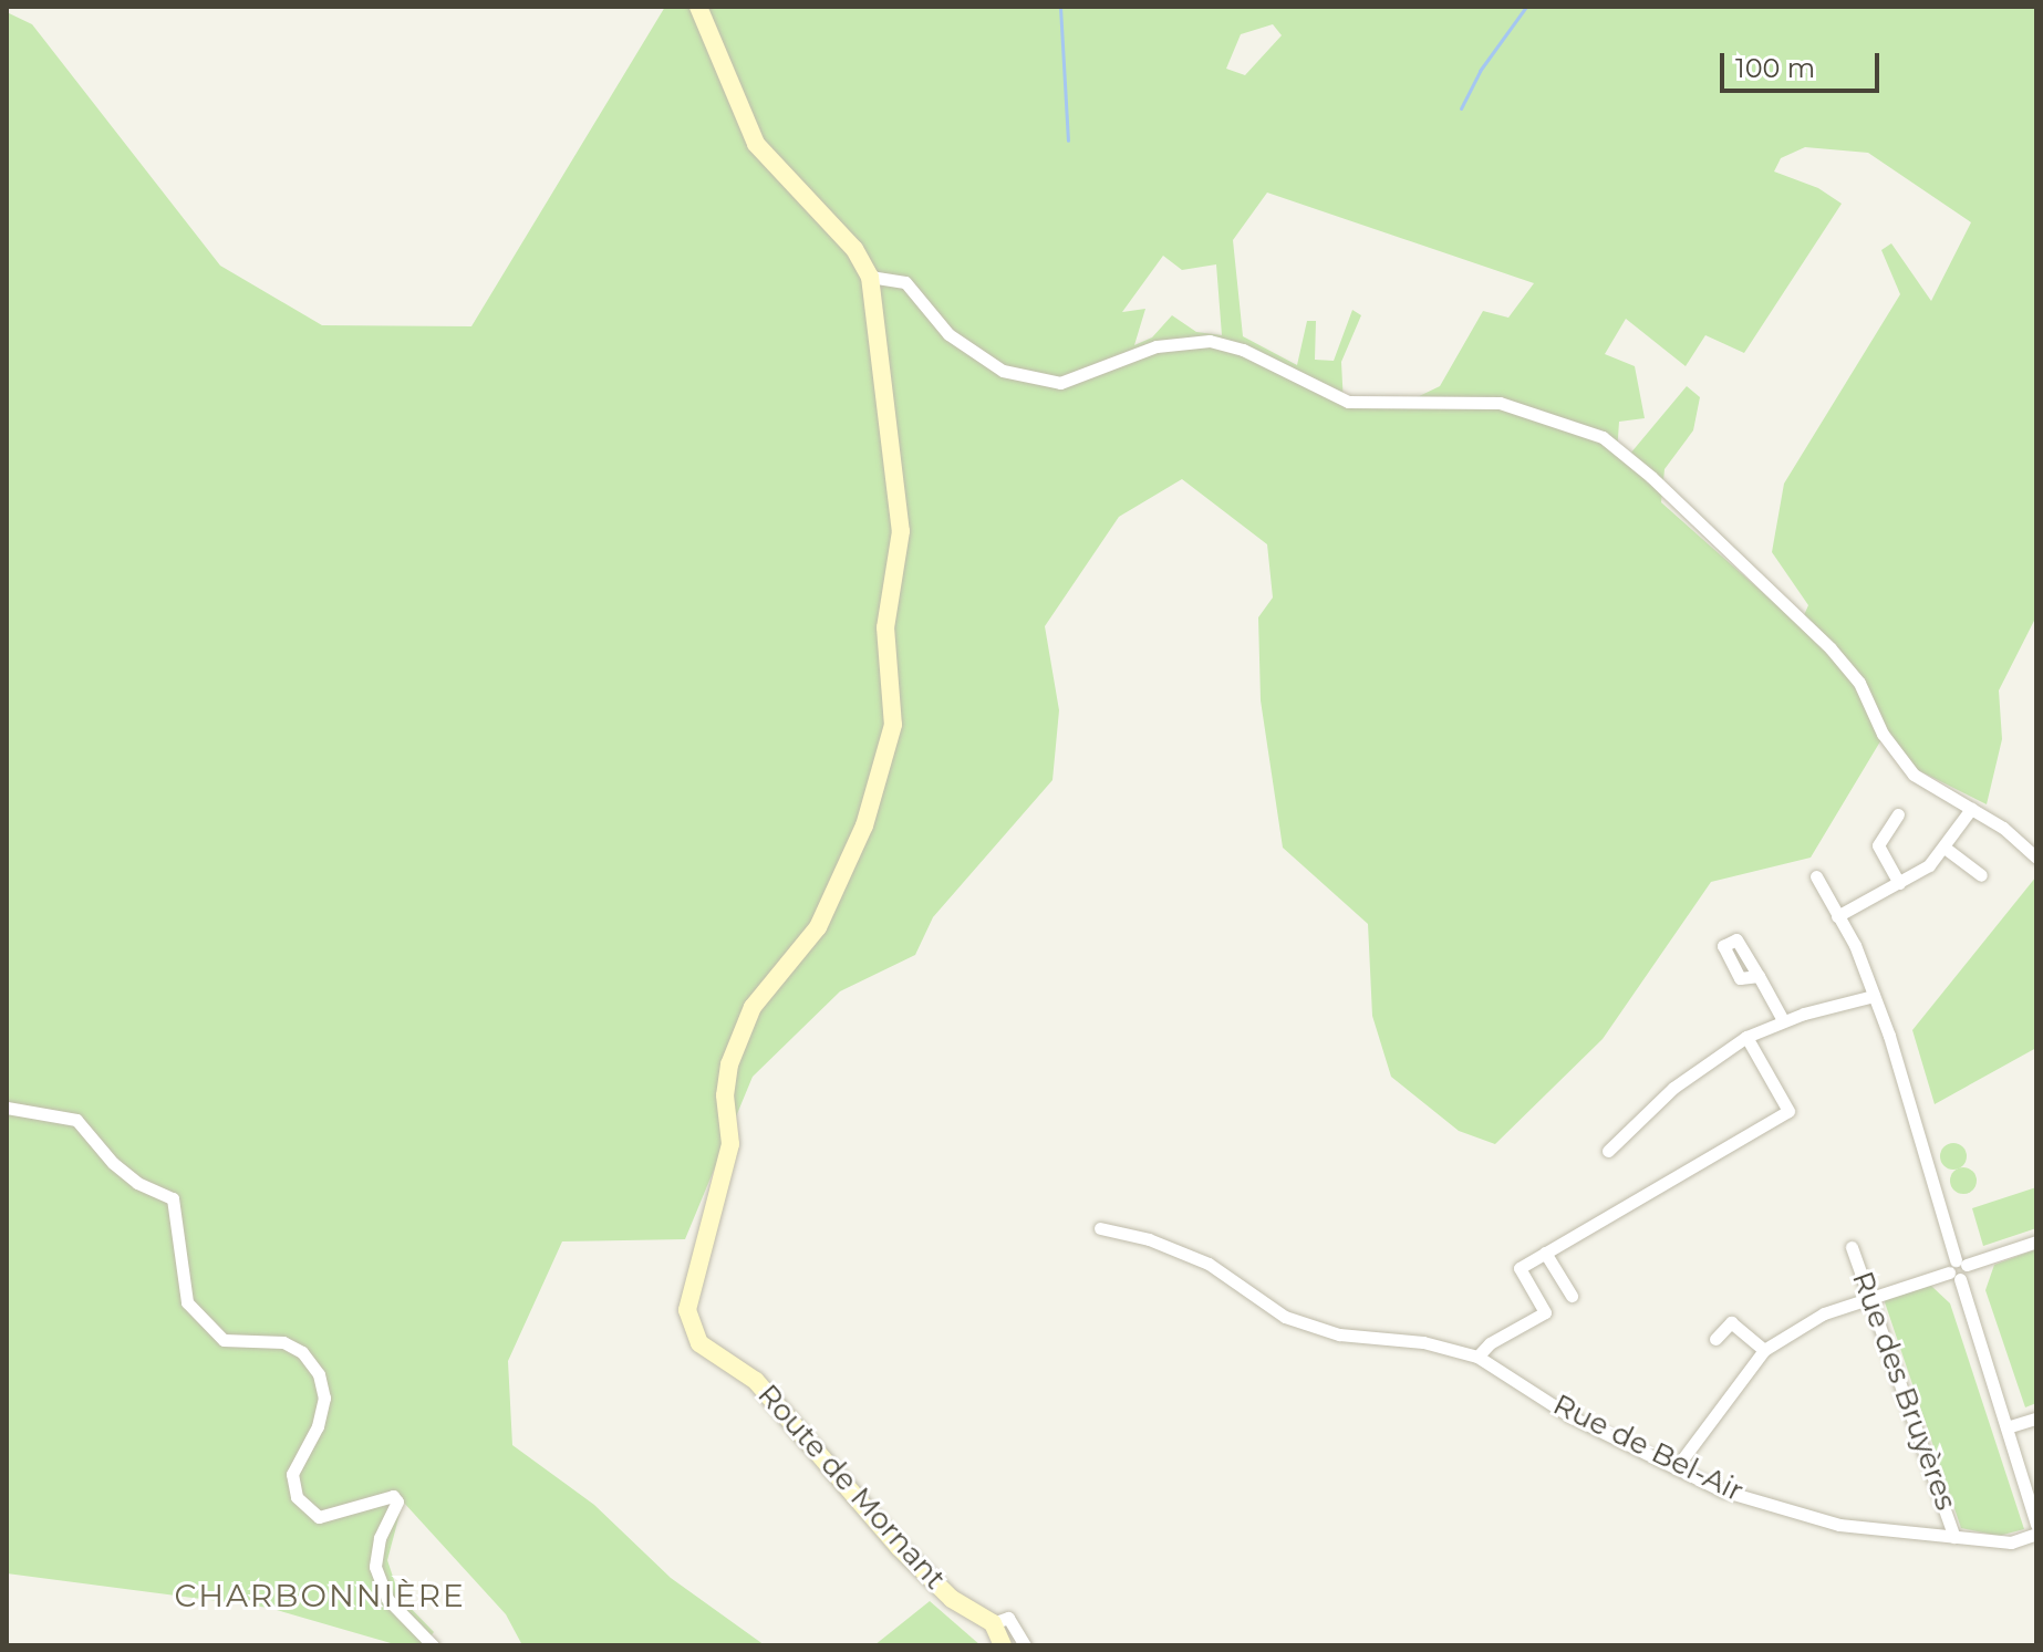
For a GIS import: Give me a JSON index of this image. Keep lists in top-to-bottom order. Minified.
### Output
{"streets":{"main road":["Route de Mornant"],"street":["Rue des Bruyères","Rue de Bel-Air"]},"crossings":[["Rue des Bruyères","Rue de Bel-Air"]],"districts":["CHARBONNIÈRE"],"scale_bar":"100 m"}
